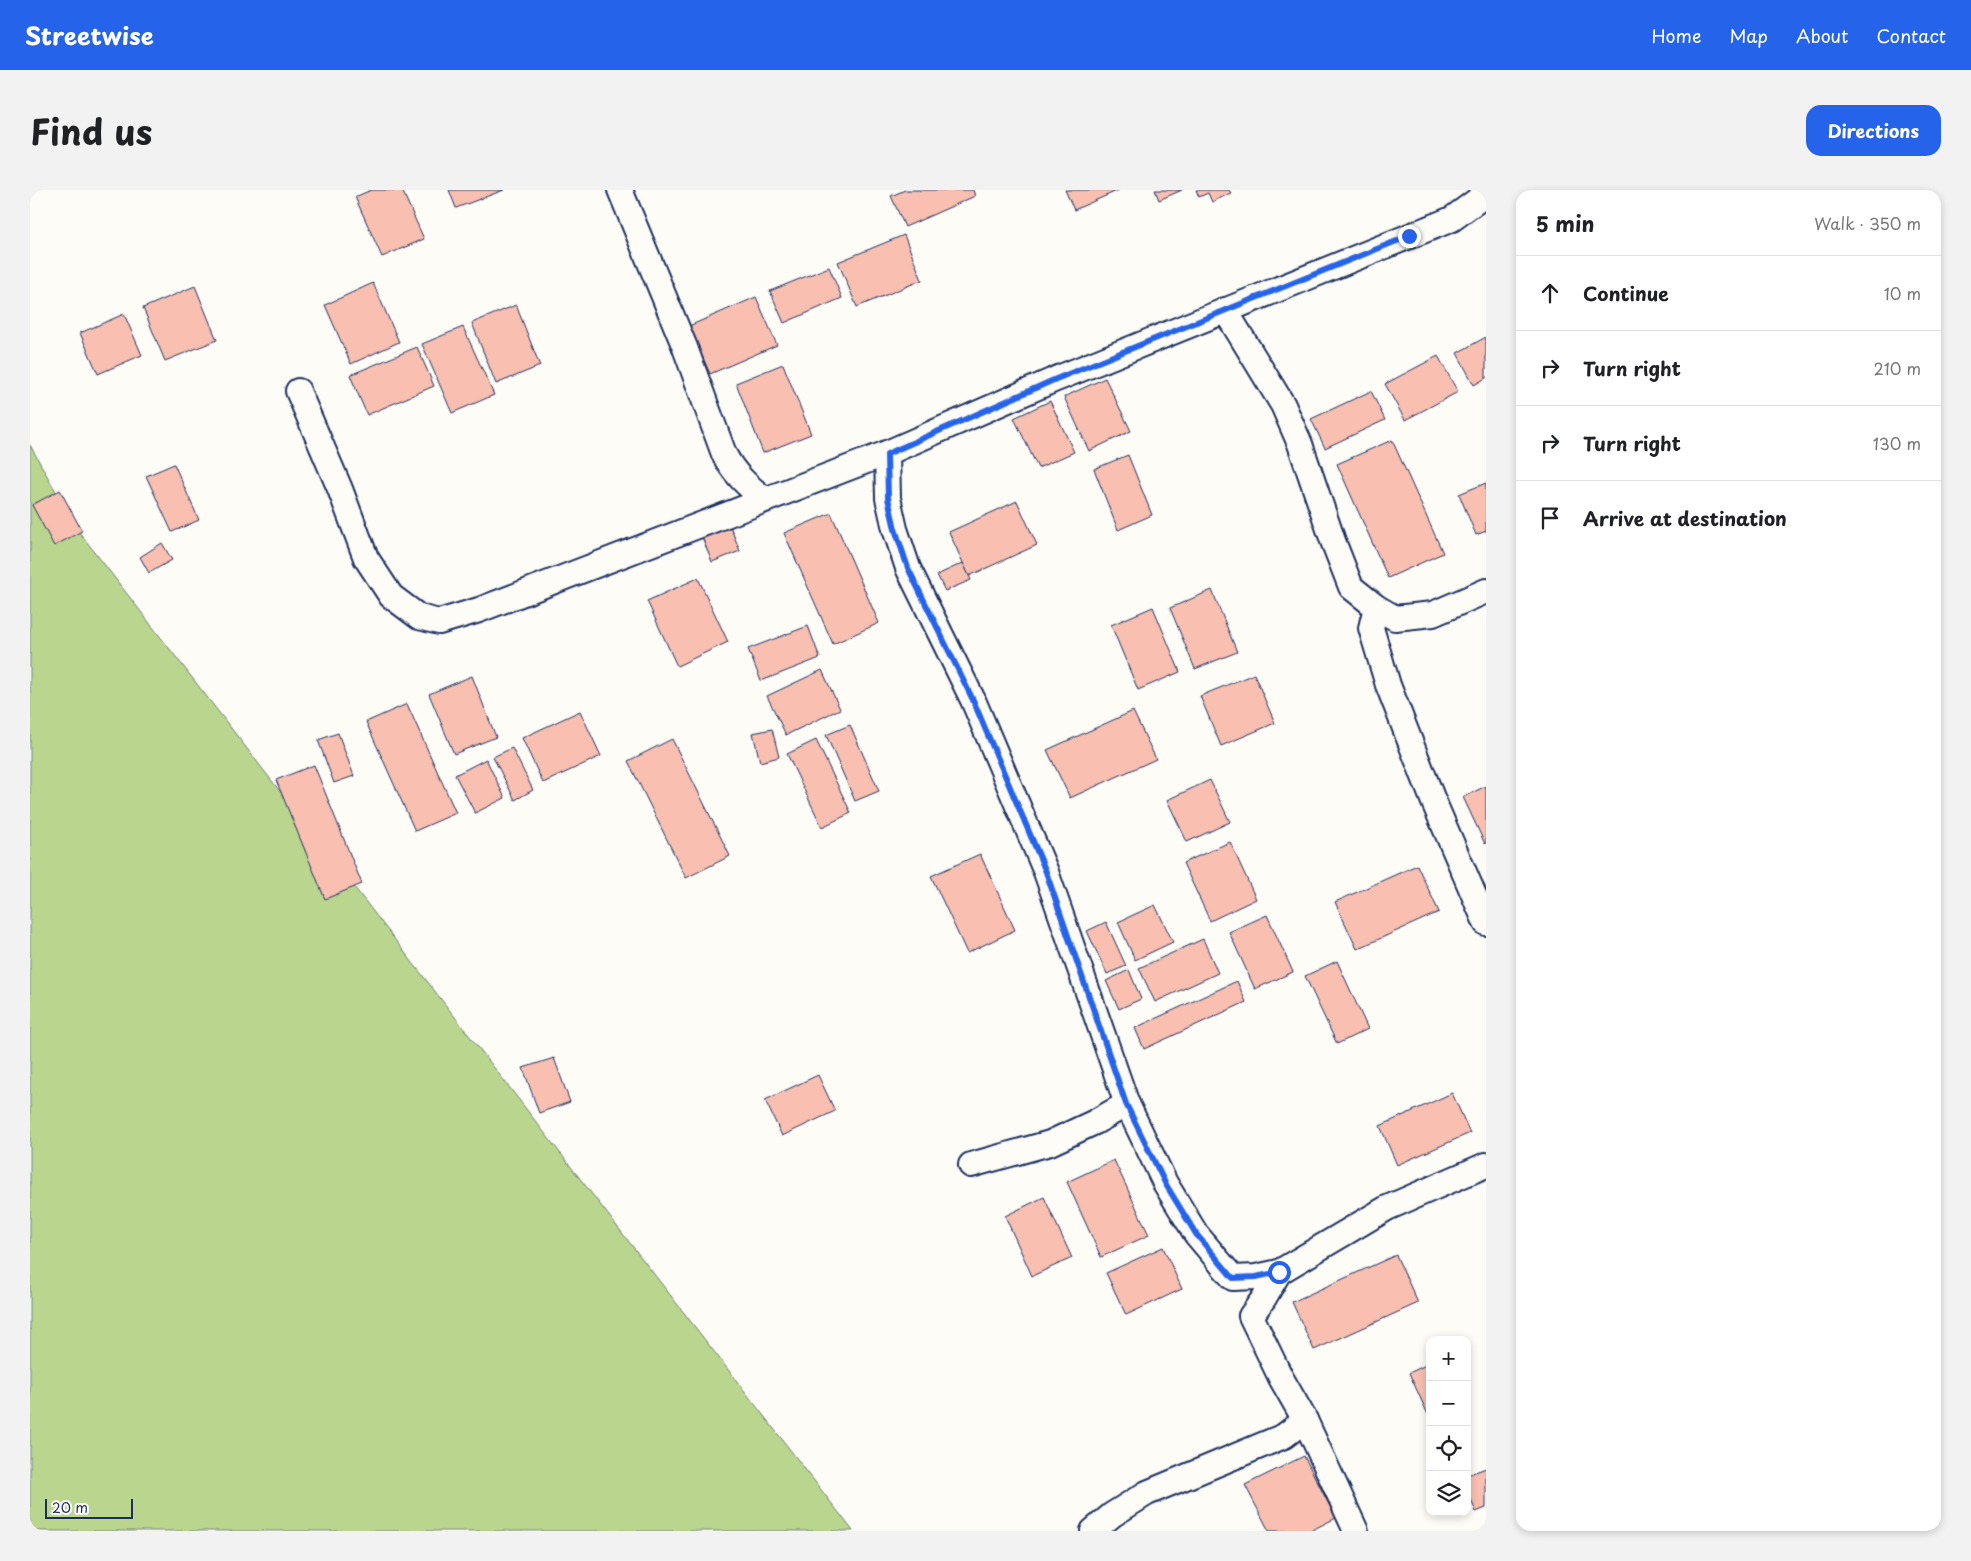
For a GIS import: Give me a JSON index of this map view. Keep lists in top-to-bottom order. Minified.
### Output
{"scale_bar":"20 m","page":{"header":"Streetwise","nav":["Home","Map","About","Contact"],"title":"Find us","buttons":"Directions","heading":["5 min","Walk · 350 m"],"list":[["Continue","10 m"],["Turn right","210 m"],["Turn right","130 m"],"Arrive at destination"],"map_buttons":["+","−"],"scale":"20 m"}}
